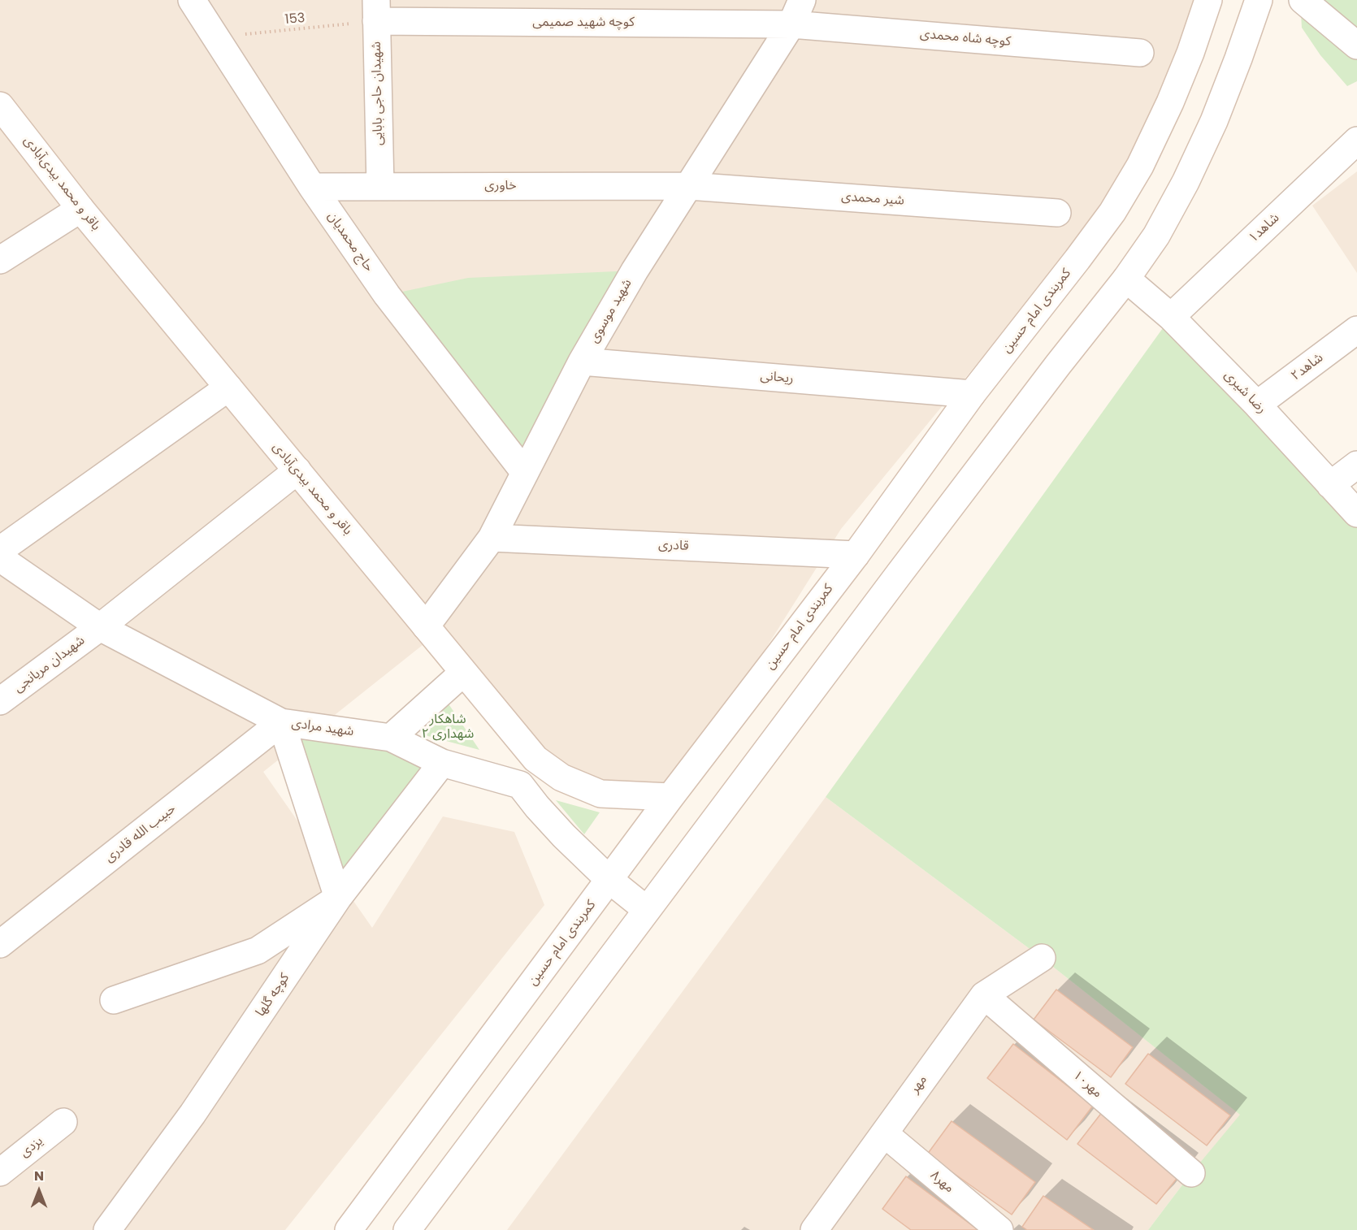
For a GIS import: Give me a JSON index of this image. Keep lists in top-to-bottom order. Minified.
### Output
{"streets":{"street":["کوچه شهید صمیمی","کوچه شاه محمدی","شهیدان حاجی بابایی","باقر و محمد بیدی‌آبادی","خاوری","شیر محمدی","شاهد۱","حاج محمدیان","شهید موسوی","کمربندی امام حسین","شاهد۲","ریحانی","رضا شیری","قادری","شهیدان مریانجی","شهید مرادی","حبیب الله قادری","کوچه گلها","مهر","مهر۱۰","یزدی","مهر۸"],"path":["153"]},"crossings":[["153","کوچه شهید صمیمی"],["153","شهیدان حاجی بابایی"],["153","حاج محمدیان"],["کوچه شهید صمیمی","کوچه شاه محمدی"],["کوچه شهید صمیمی","شهیدان حاجی بابایی"],["کوچه شهید صمیمی","شهید موسوی"],["کوچه شاه محمدی","شهید موسوی"],["شهیدان حاجی بابایی","خاوری"],["باقر و محمد بیدی‌آبادی","شهید موسوی"],["باقر و محمد بیدی‌آبادی","کمربندی امام حسین"],["باقر و محمد بیدی‌آبادی","شهیدان مریانجی"],["خاوری","شیر محمدی"],["خاوری","حاج محمدیان"],["خاوری","شهید موسوی"],["شیر محمدی","شهید موسوی"],["شاهد۱","رضا شیری"],["حاج محمدیان","شهید موسوی"],["شهید موسوی","ریحانی"],["شهید موسوی","قادری"],["کمربندی امام حسین","ریحانی"],["کمربندی امام حسین","قادری"],["شاهد۲","رضا شیری"],["شهیدان مریانجی","شهید مرادی"],["شهید مرادی","حبیب الله قادری"],["شهید مرادی","کوچه گلها"],["مهر","مهر۱۰"],["مهر","مهر۸"]],"parks":["شاهکار شهداری ۲"],"north":"top"}
